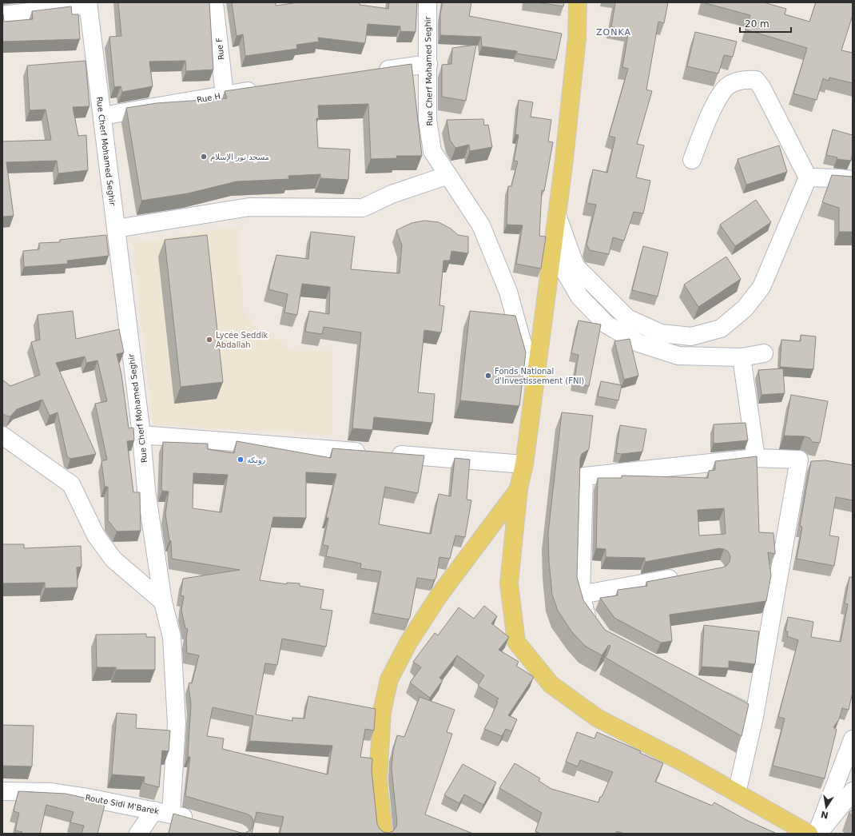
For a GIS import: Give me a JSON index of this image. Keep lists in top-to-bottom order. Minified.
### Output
{"streets":{"street":["Rue F","Rue Cherf Mohamed Seghir","Rue H","Route Sidi M'Barek"]},"crossings":[["Rue F","Rue H"],["Rue Cherf Mohamed Seghir","Rue H"],["Rue Cherf Mohamed Seghir","Route Sidi M'Barek"]],"districts":["ZONKA"],"places":["مسجد نور الإسلام","Lycée Seddik Abdallah","Fonds National d'Investissement (FNI)","زونكة"],"scale_bar":"20 m","north":"bottom"}
